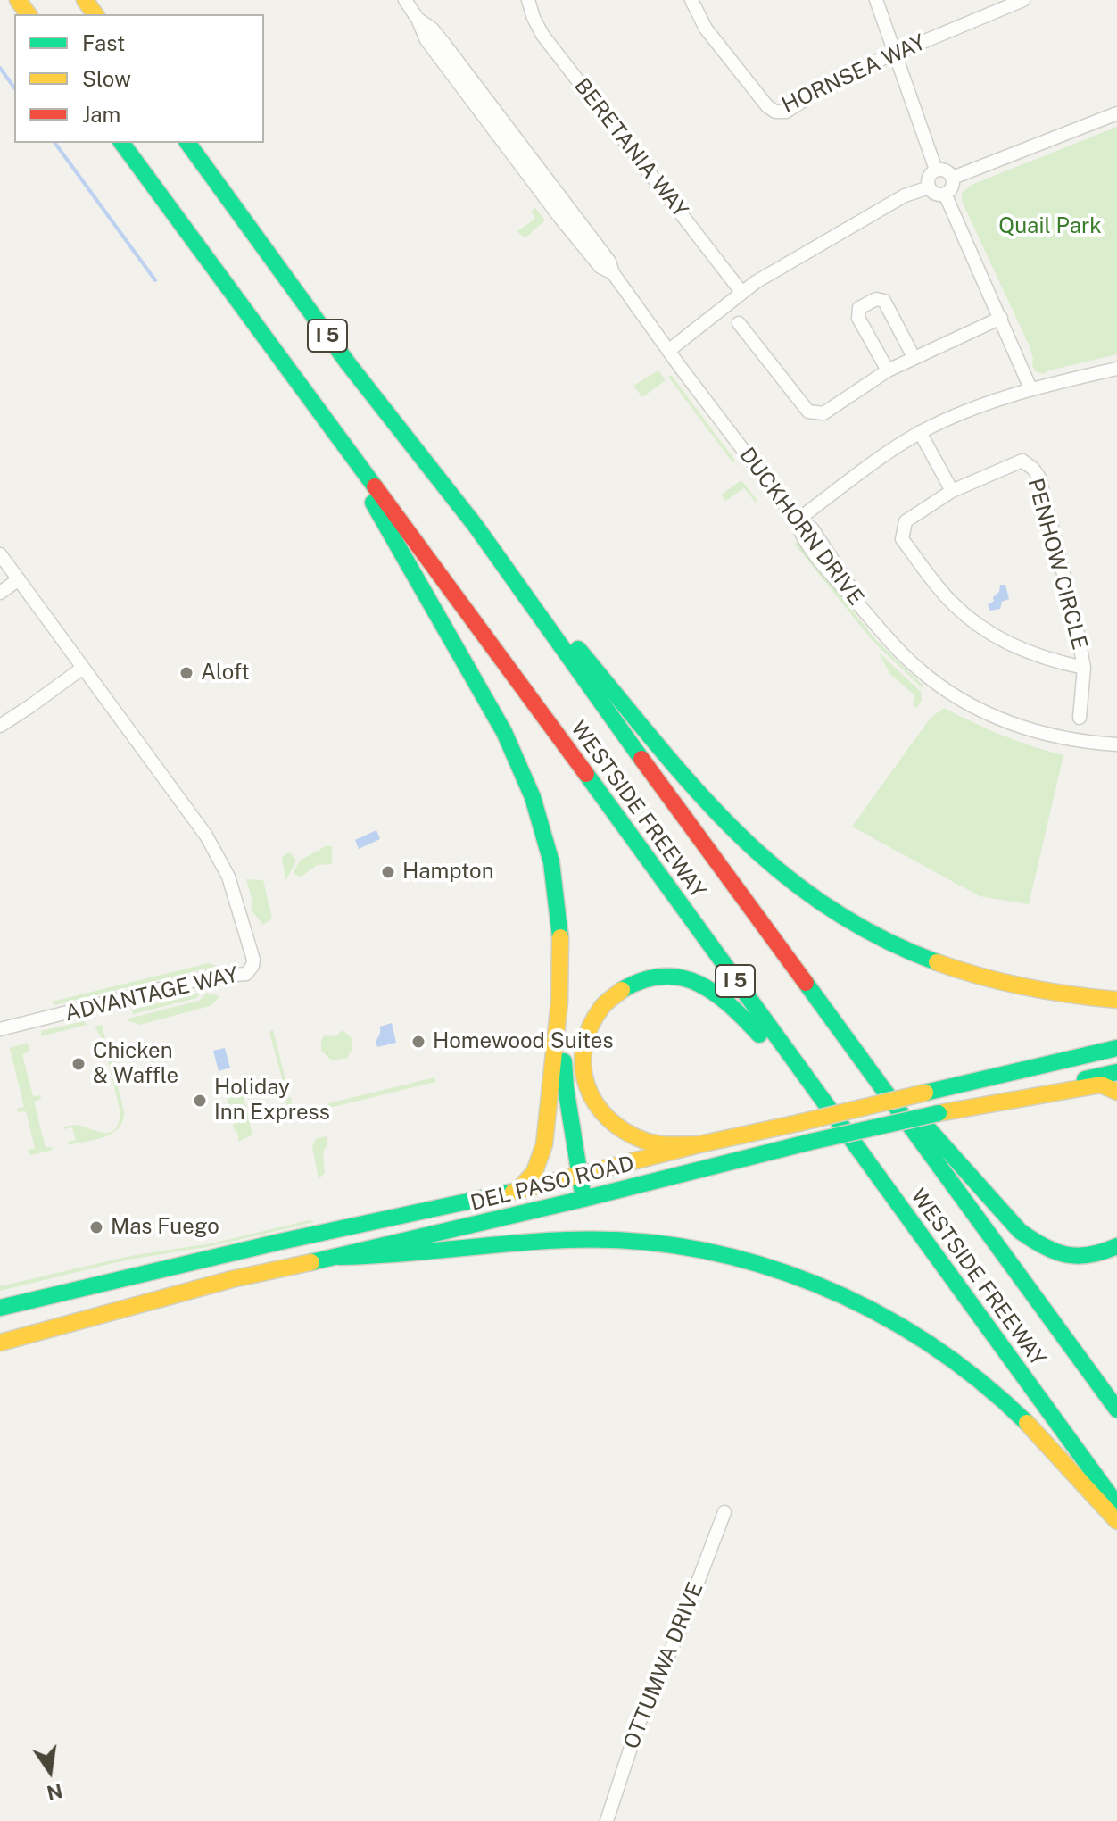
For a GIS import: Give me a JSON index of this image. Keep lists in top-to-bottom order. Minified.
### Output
{"streets":{"main road":["I 5","WESTSIDE FREEWAY","DEL PASO ROAD"],"street":["HORNSEA WAY","BERETANIA WAY","DUCKHORN DRIVE","PENHOW CIRCLE","ADVANTAGE WAY","OTTUMWA DRIVE"]},"parks":["Quail Park"],"places":["Aloft","Hampton","Homewood Suites","Chicken & Waffle","Holiday Inn Express","Mas Fuego"],"legend":["Fast","Slow","Jam"],"north":"bottom"}
